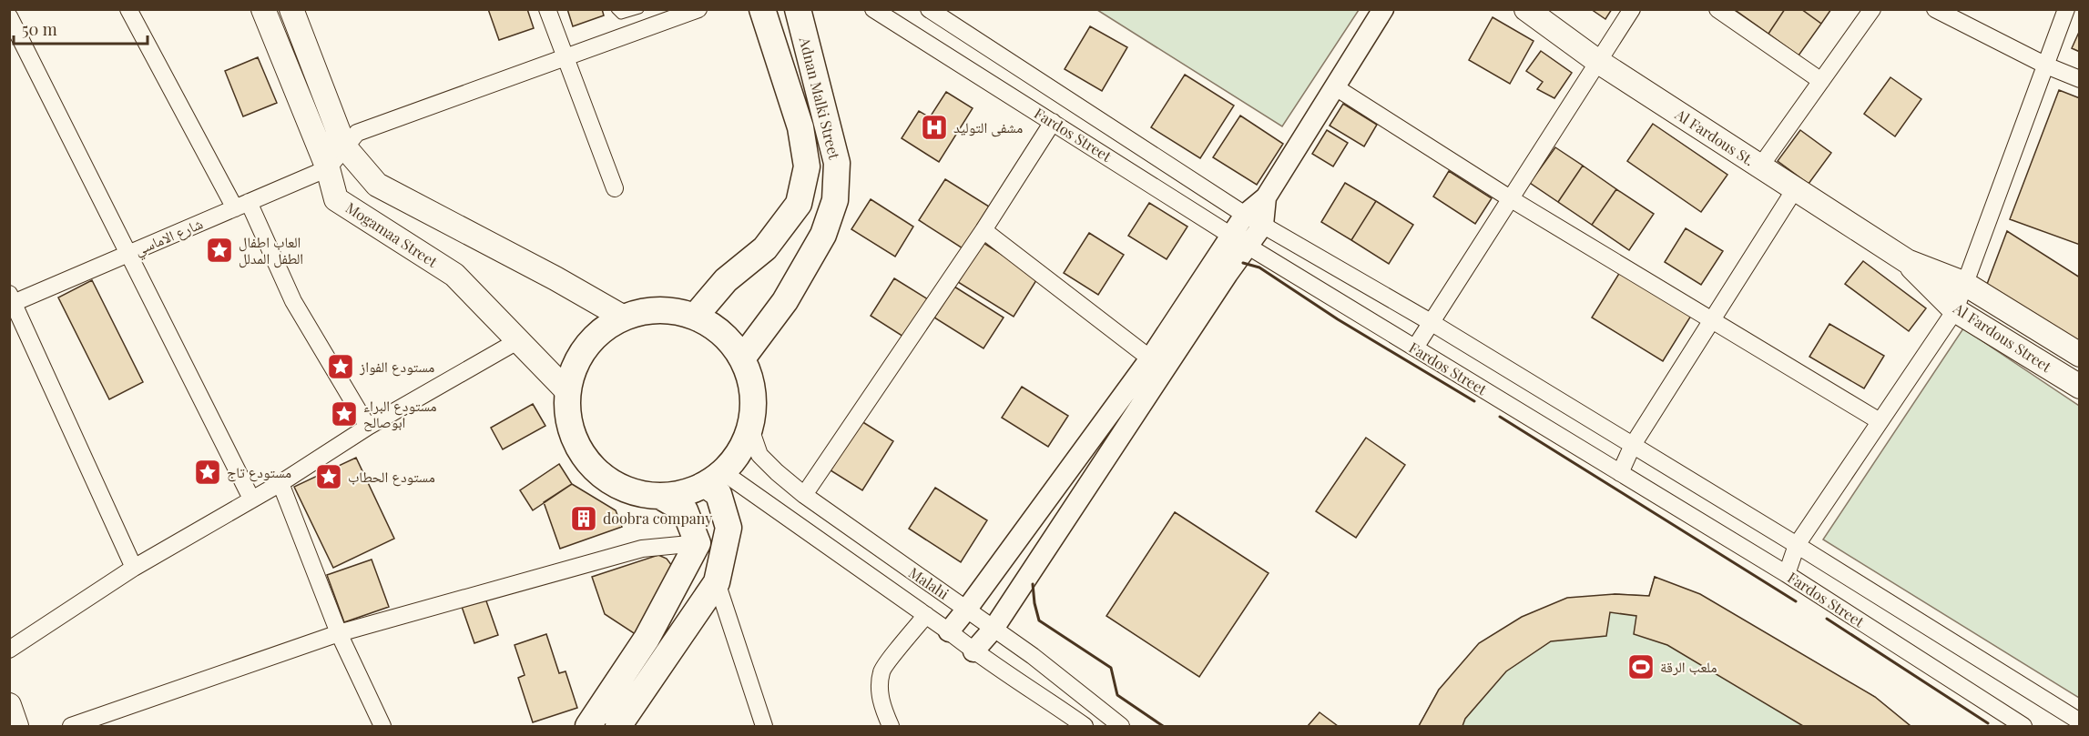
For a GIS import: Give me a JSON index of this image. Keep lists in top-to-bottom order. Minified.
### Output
{"streets":{"main road":["Adnan Malki Street","Al Fardous St.","Mogamaa Street","Al Fardous Street"],"street":["Fardos Street","شارع الاماسي","Malahi"]},"crossings":[["Adnan Malki Street","Mogamaa Street"],["Adnan Malki Street","Malahi"],["Al Fardous St.","Al Fardous Street"],["Mogamaa Street","شارع الاماسي"],["Mogamaa Street","Malahi"]],"places":{"hospital":["مشفى التوليد"],"place":["العاب اطفال الطفل المدلل","مستودع الفواز","مستودع البراء ابوصالح","مستودع تاج","مستودع الحطاب"],"building":["doobra company"],"sports":["ملعب الرقة"]},"scale_bar":"50 m"}
